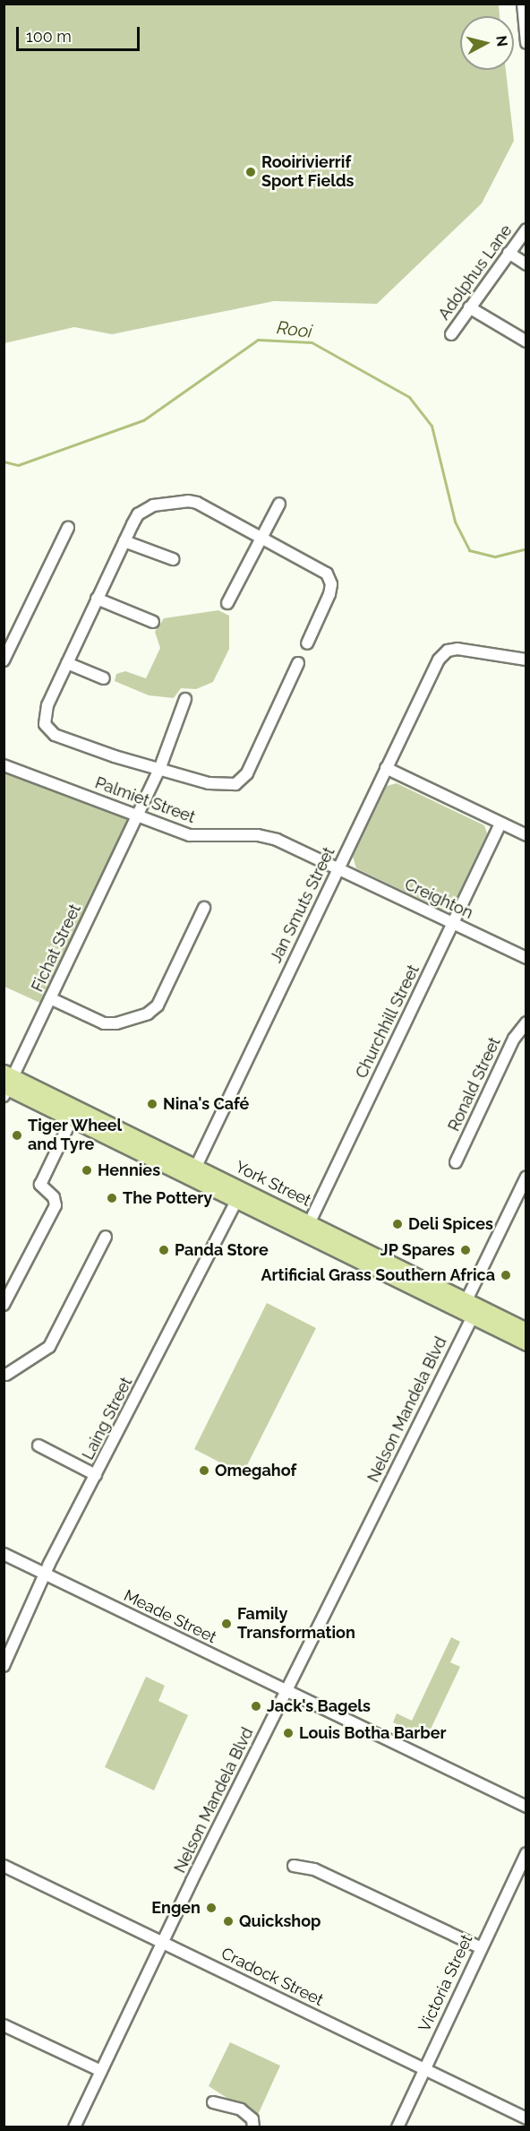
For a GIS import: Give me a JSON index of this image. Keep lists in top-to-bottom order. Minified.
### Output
{"streets":{"main road":["York Street"],"street":["Adolphus Lane","Palmiet Street","Creighton","Jan Smuts Street","Fichat Street","Churchhill Street","Ronald Street","Nelson Mandela Blvd","Laing Street","Meade Street","Cradock Street","Victoria Street"]},"crossings":[["Palmiet Street","Creighton"],["Palmiet Street","Jan Smuts Street"],["Palmiet Street","Fichat Street"],["Creighton","Jan Smuts Street"],["Creighton","Churchhill Street"],["Jan Smuts Street","York Street"],["Fichat Street","York Street"],["Churchhill Street","York Street"],["York Street","Nelson Mandela Blvd"],["York Street","Laing Street"],["Nelson Mandela Blvd","Meade Street"],["Nelson Mandela Blvd","Cradock Street"],["Laing Street","Meade Street"],["Cradock Street","Victoria Street"]],"water":["Rooi"],"places":["Rooirivierrif Sport Fields","Nina's Café","Tiger Wheel and Tyre","Hennies","The Pottery","Deli Spices","Panda Store","JP Spares","Artificial Grass Southern Africa","Omegahof","Family Transformation","Jack's Bagels","Louis Botha Barber","Engen","Quickshop"],"scale_bar":"100 m","north":"right"}
